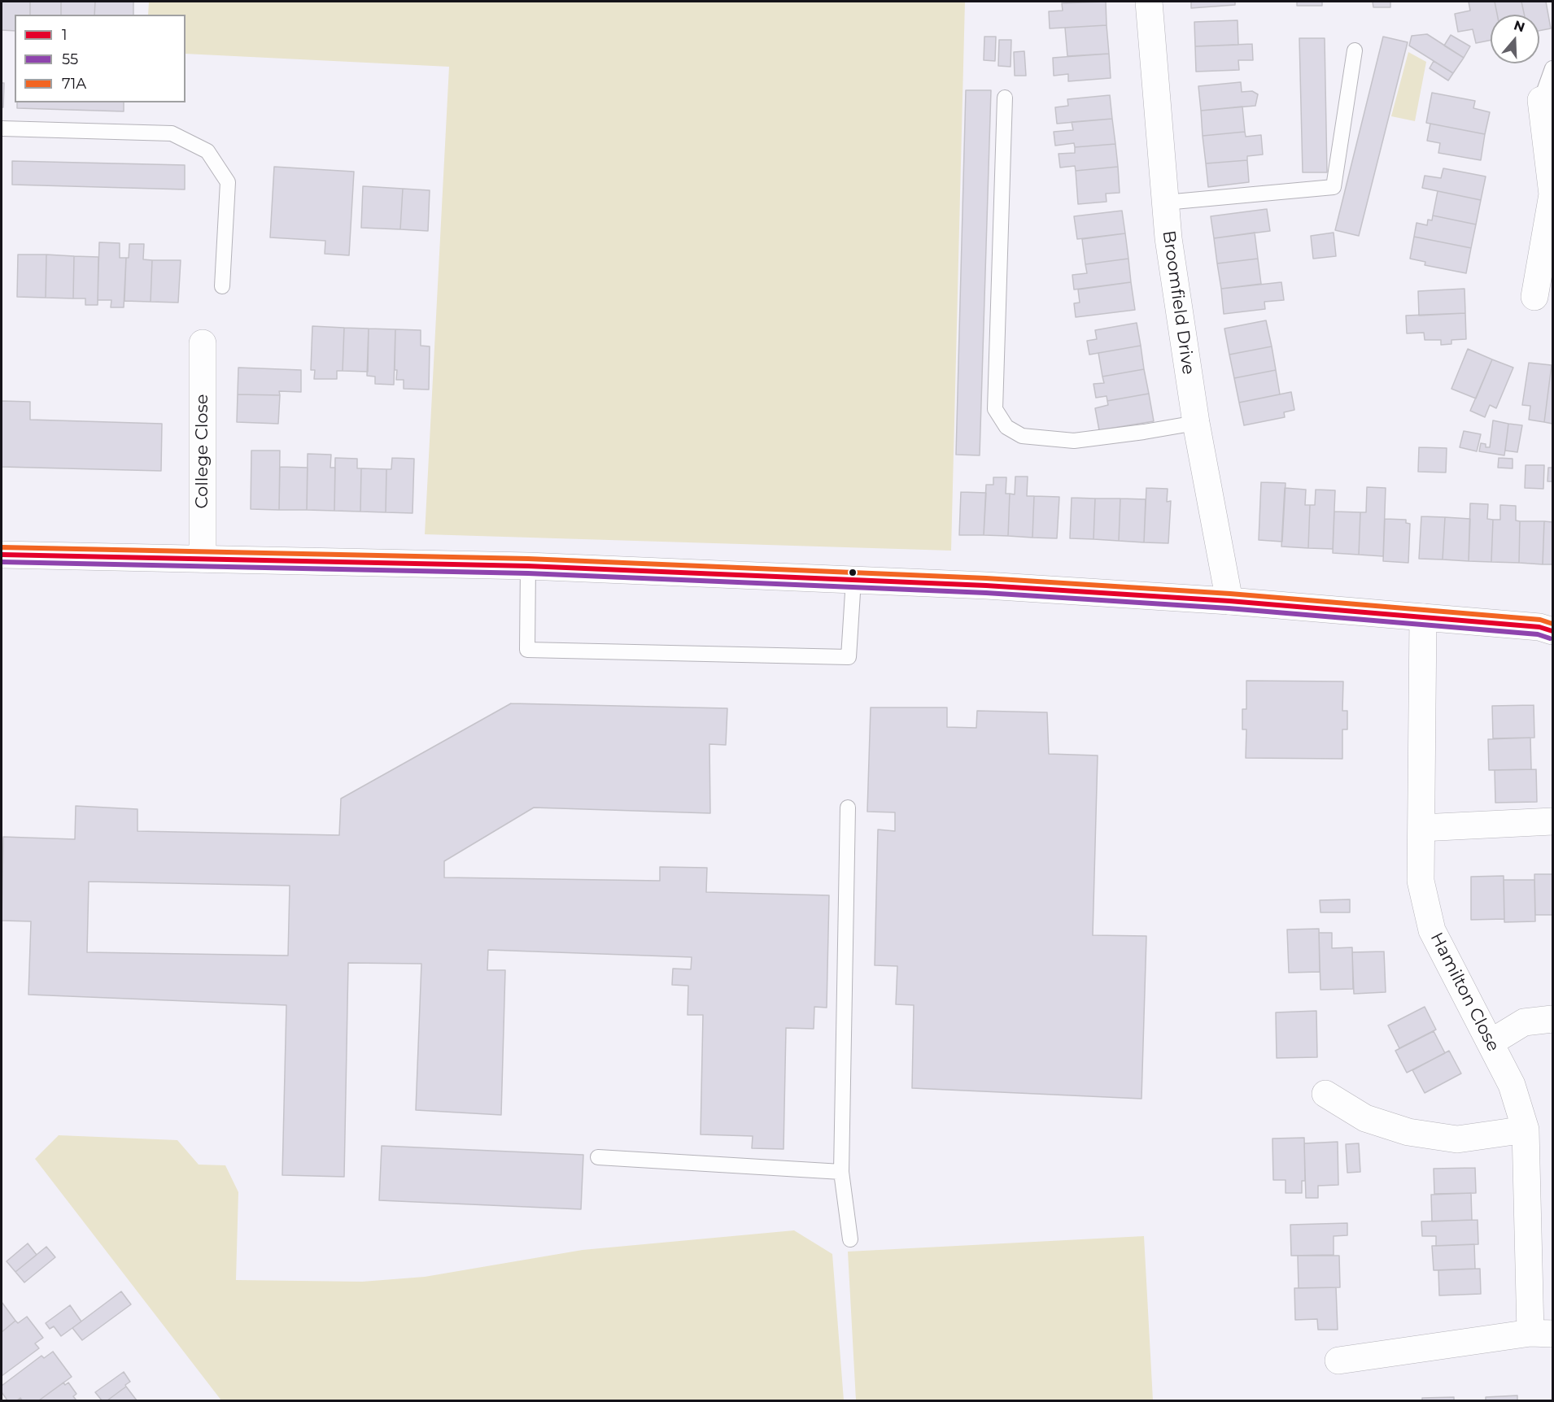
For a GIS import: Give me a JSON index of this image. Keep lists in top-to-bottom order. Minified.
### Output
{"streets":{"street":["Broomfield Drive","College Close","Hamilton Close"]},"lines":["transit line 71A","transit line 1","transit line 55"],"legend":["1","55","71A"],"north":"top"}
